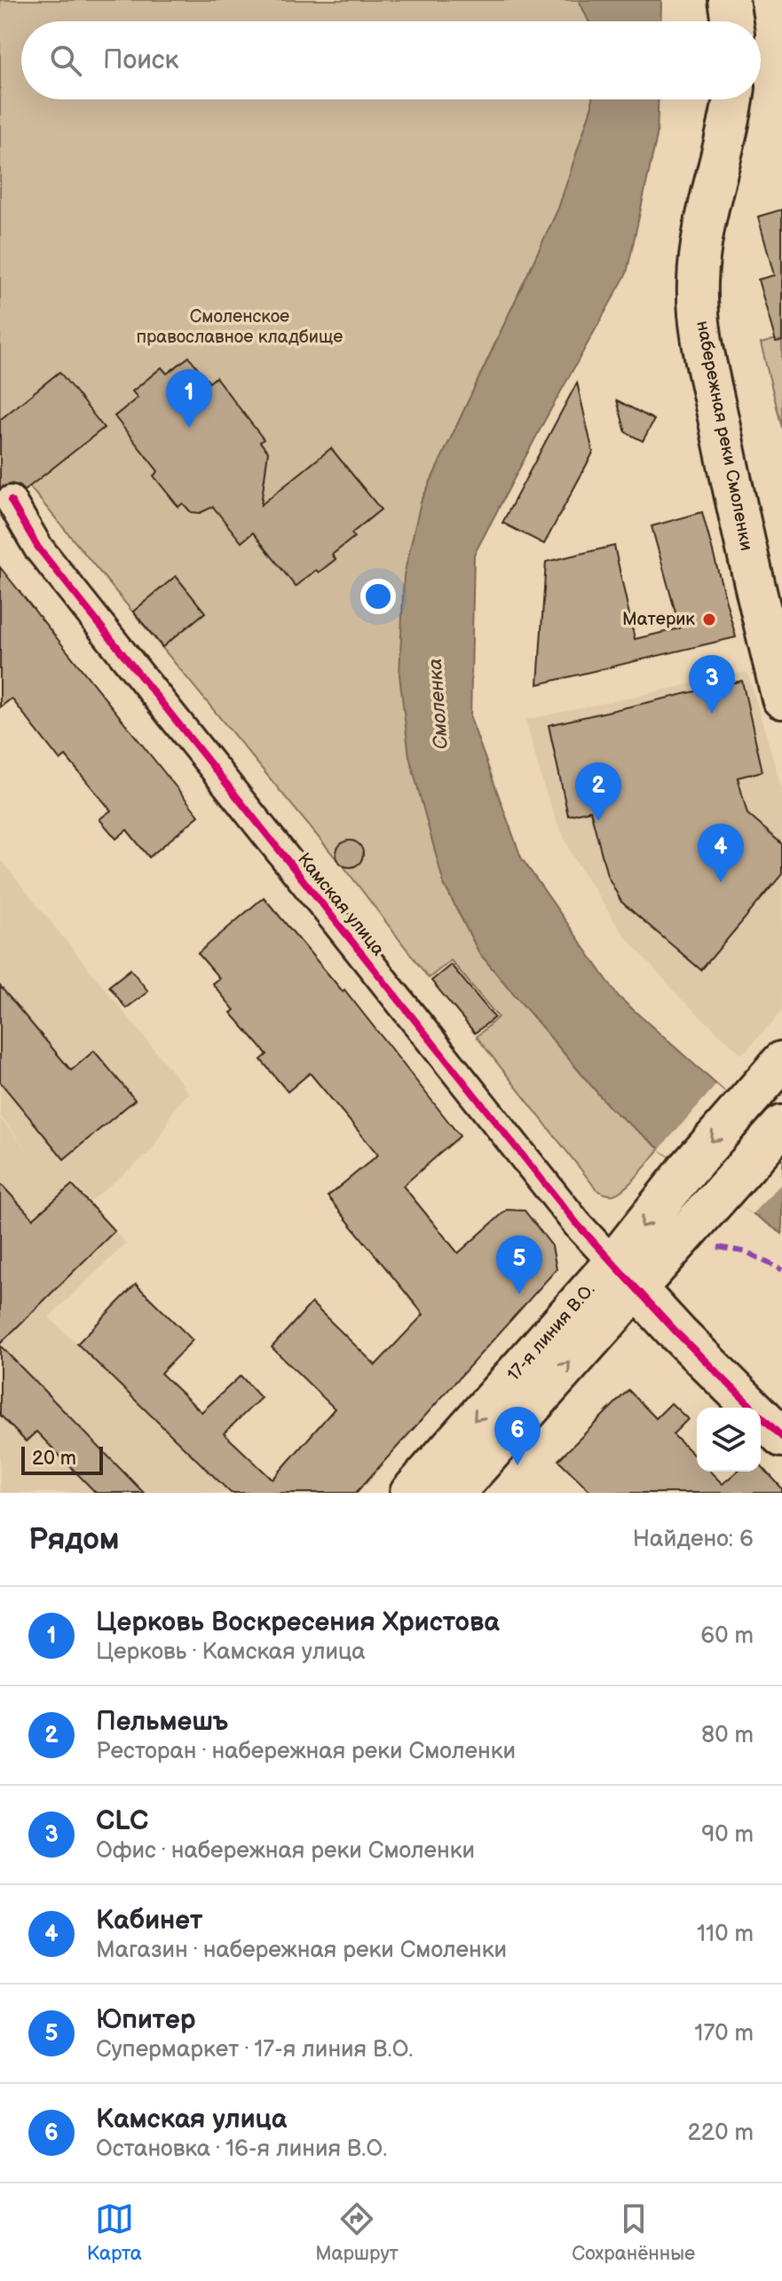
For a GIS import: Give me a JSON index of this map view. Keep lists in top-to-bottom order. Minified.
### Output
{"streets":{"main road":["набережная реки Смоленки","Камская улица","17-я линия В.О."]},"crossings":[["Камская улица","17-я линия В.О."]],"water":["Смоленка"],"parks":["Смоленское православное кладбище"],"places":["Материк"],"scale_bar":"20 m","page":{"search":"Поиск","pins":["1","3","2","4","5","6"],"scale":"20 m","heading":["Рядом","Найдено: 6"],"list":[{"mark":"1","name":"Церковь Воскресения Христова","note":"Церковь · Камская улица","value":"60 m"},{"mark":"2","name":"Пельмешъ","note":"Ресторан · набережная реки Смоленки","value":"80 m"},{"mark":"3","name":"CLC","note":"Офис · набережная реки Смоленки","value":"90 m"},{"mark":"4","name":"Кабинет","note":"Магазин · набережная реки Смоленки","value":"110 m"},{"mark":"5","name":"Юпитер","note":"Супермаркет · 17-я линия В.О.","value":"170 m"},{"mark":"6","name":"Камская улица","note":"Остановка · 16-я линия В.О.","value":"220 m"}],"nav":["Карта","Маршрут","Сохранённые"]}}
